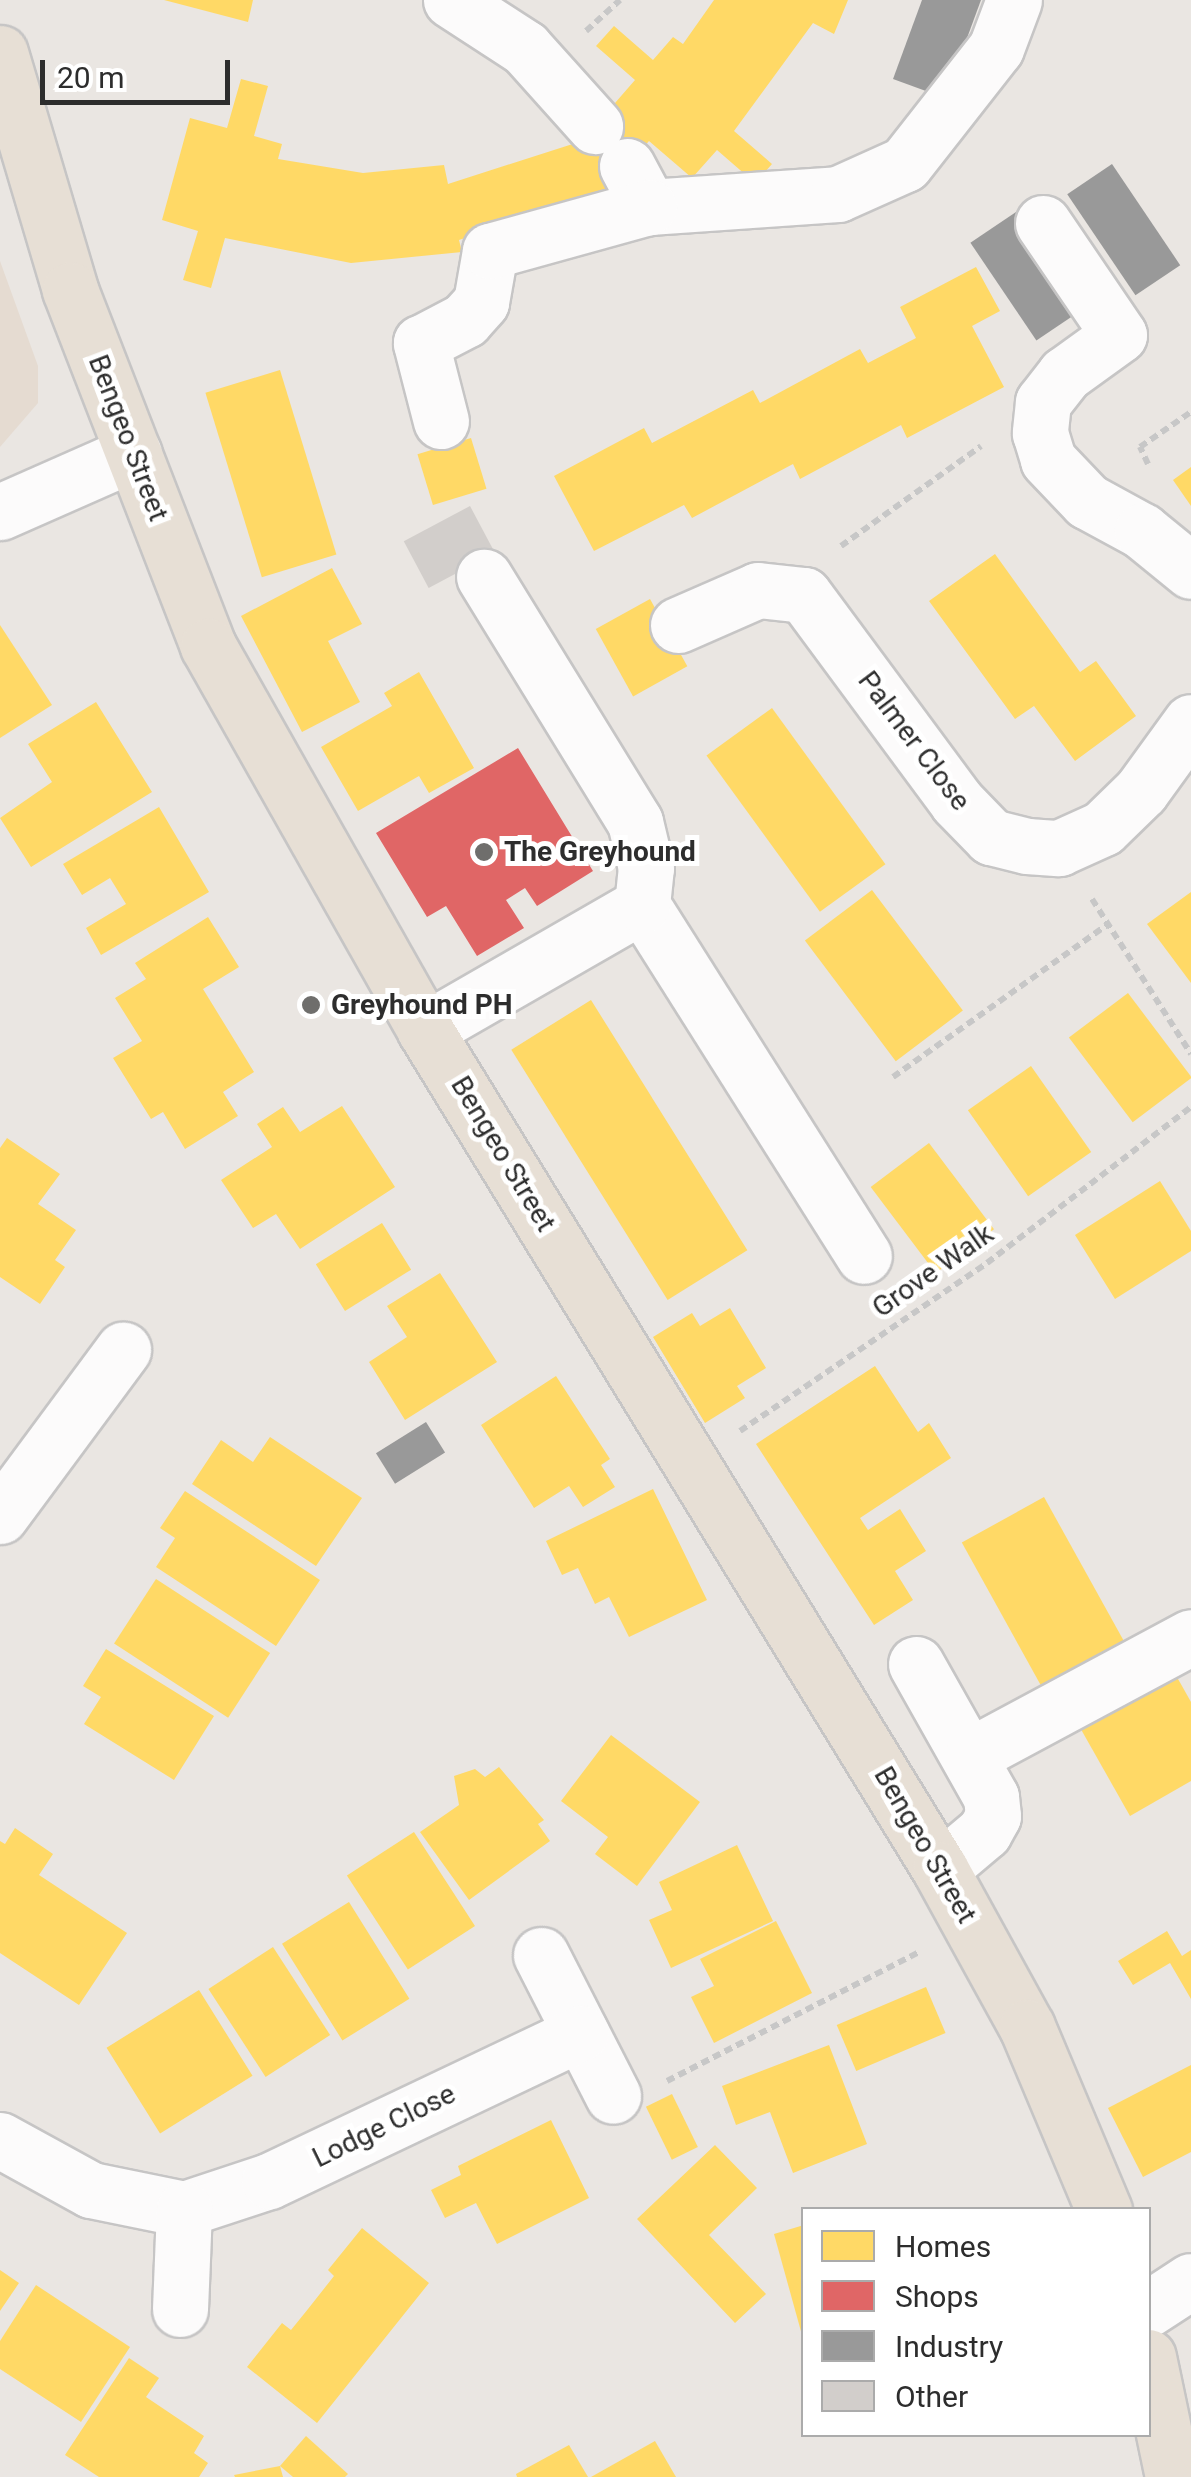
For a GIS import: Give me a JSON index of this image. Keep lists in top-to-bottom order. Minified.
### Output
{"streets":{"main road":["Bengeo Street"],"street":["Palmer Close","Lodge Close"],"path":["Grove Walk"]},"crossings":[["Bengeo Street","Grove Walk"]],"places":["The Greyhound","Greyhound PH"],"legend":["Homes","Shops","Industry","Other"],"scale_bar":"20 m"}
